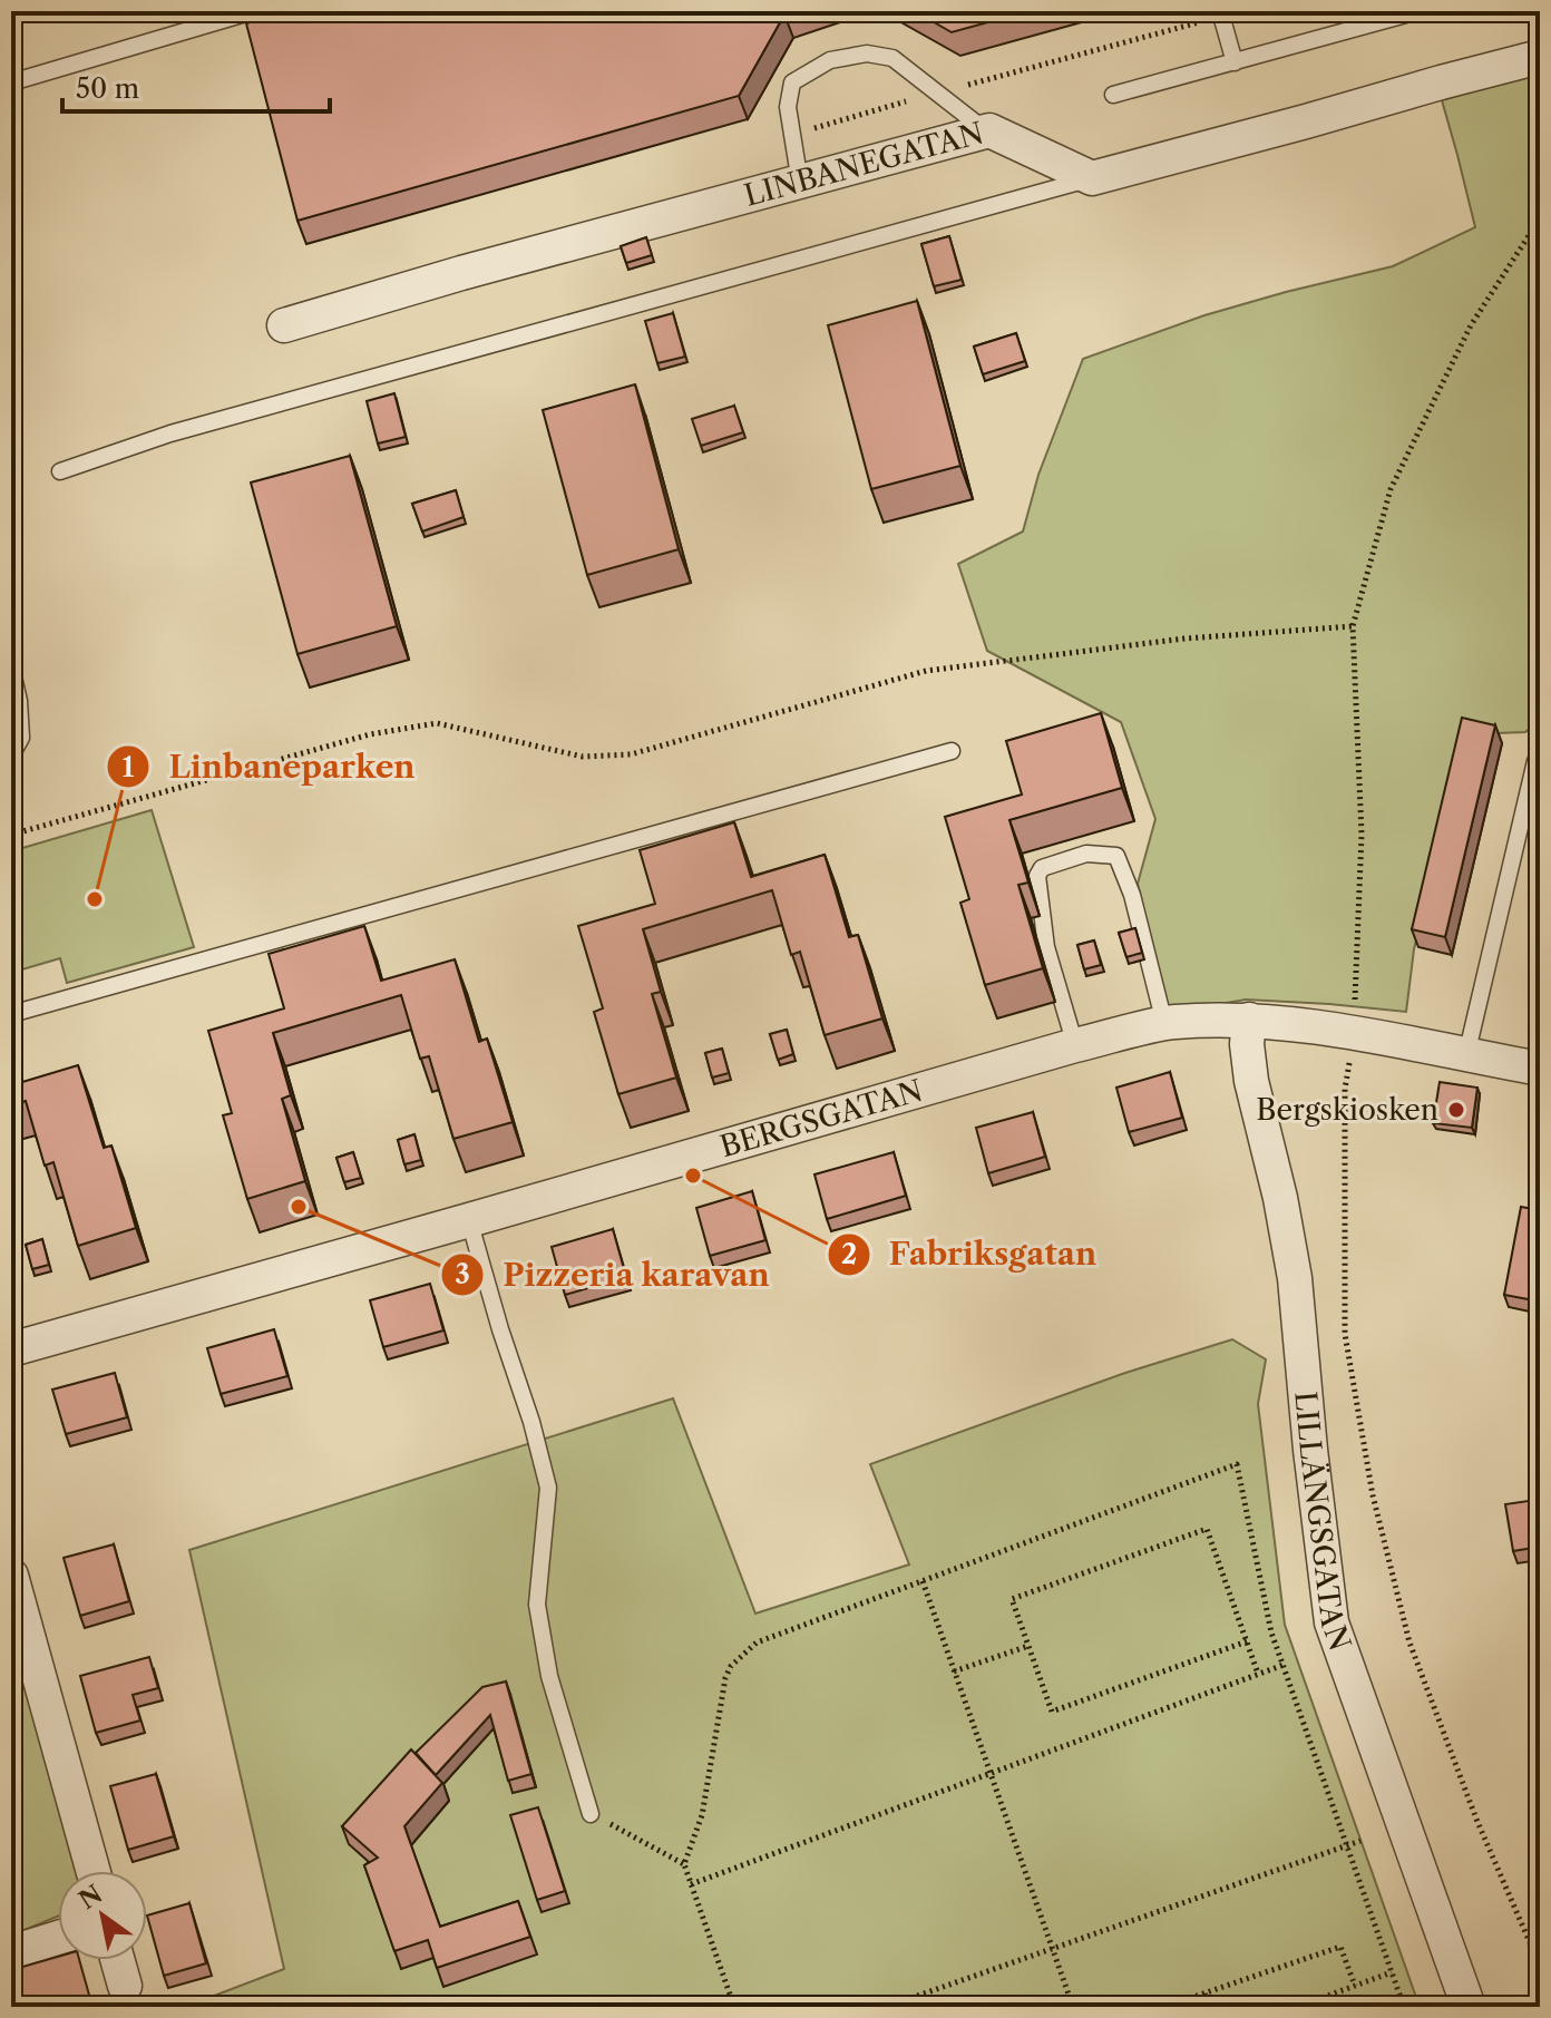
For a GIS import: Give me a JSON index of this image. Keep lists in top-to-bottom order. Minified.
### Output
{"streets":{"street":["LINBANEGATAN","BERGSGATAN","LILLÄNGSGATAN"]},"crossings":[["BERGSGATAN","LILLÄNGSGATAN"]],"places":["Linbaneparken","Bergskiosken","Fabriksgatan","Pizzeria karavan"],"scale_bar":"50 m","north":"top left"}
